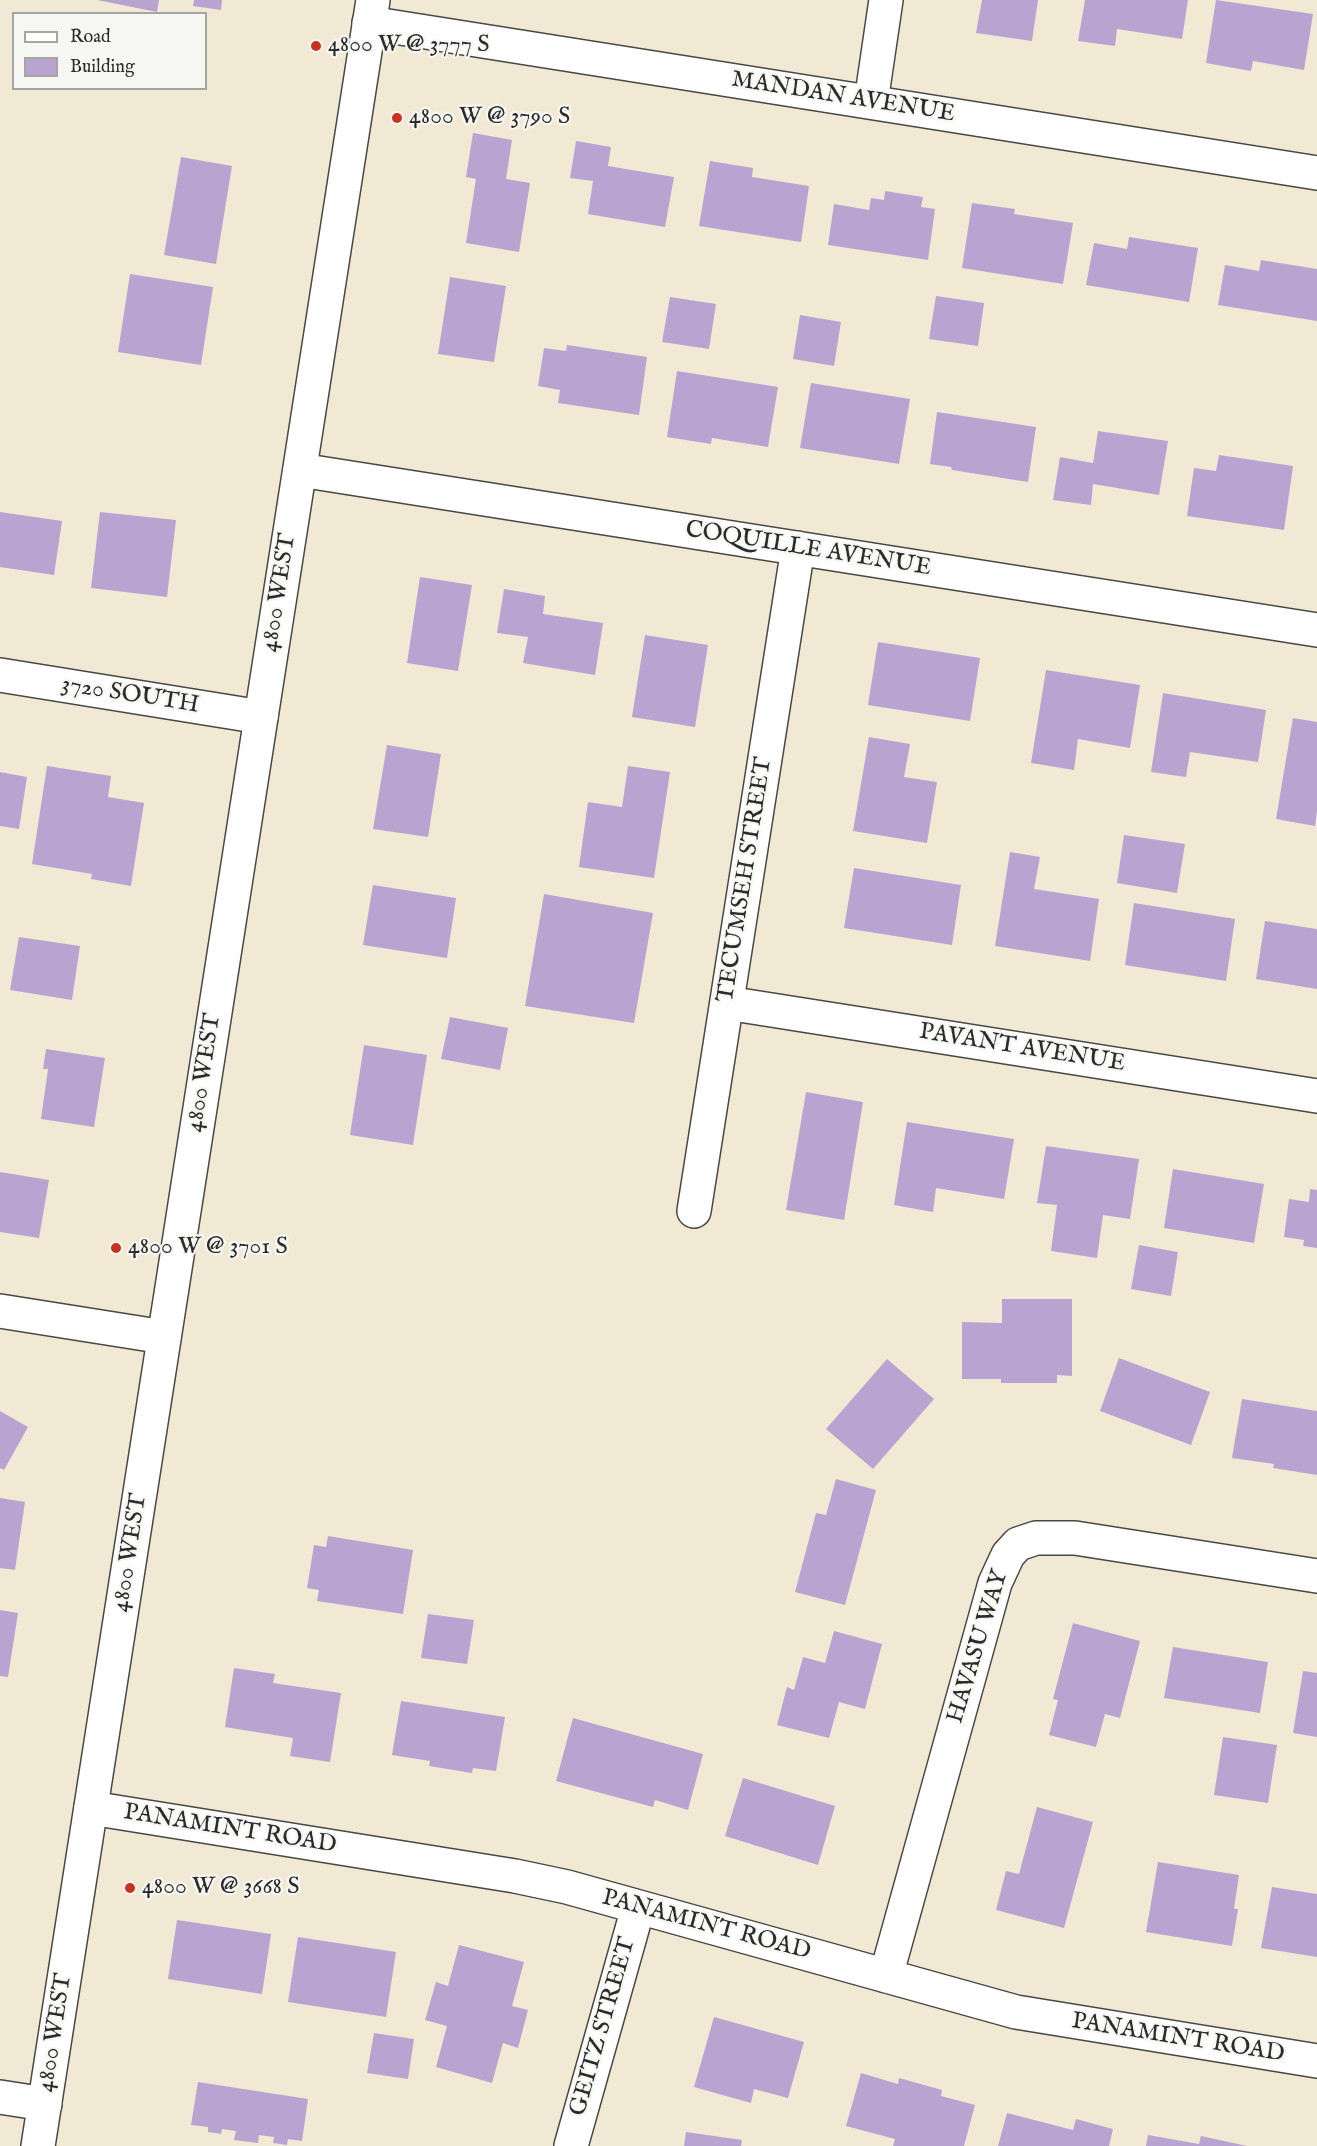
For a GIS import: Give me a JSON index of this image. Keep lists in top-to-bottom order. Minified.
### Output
{"streets":{"street":["MANDAN AVENUE","COQUILLE AVENUE","4800 WEST","3720 SOUTH","TECUMSEH STREET","PAVANT AVENUE","HAVASU WAY","PANAMINT ROAD","GEITZ STREET"]},"crossings":[["MANDAN AVENUE","4800 WEST"],["COQUILLE AVENUE","4800 WEST"],["COQUILLE AVENUE","TECUMSEH STREET"],["4800 WEST","3720 SOUTH"],["4800 WEST","PANAMINT ROAD"],["TECUMSEH STREET","PAVANT AVENUE"],["HAVASU WAY","PANAMINT ROAD"],["PANAMINT ROAD","GEITZ STREET"]],"places":["4800 W @ 3777 S","4800 W @ 3790 S","4800 W @ 3701 S","4800 W @ 3668 S"],"legend":["Road","Building"]}
